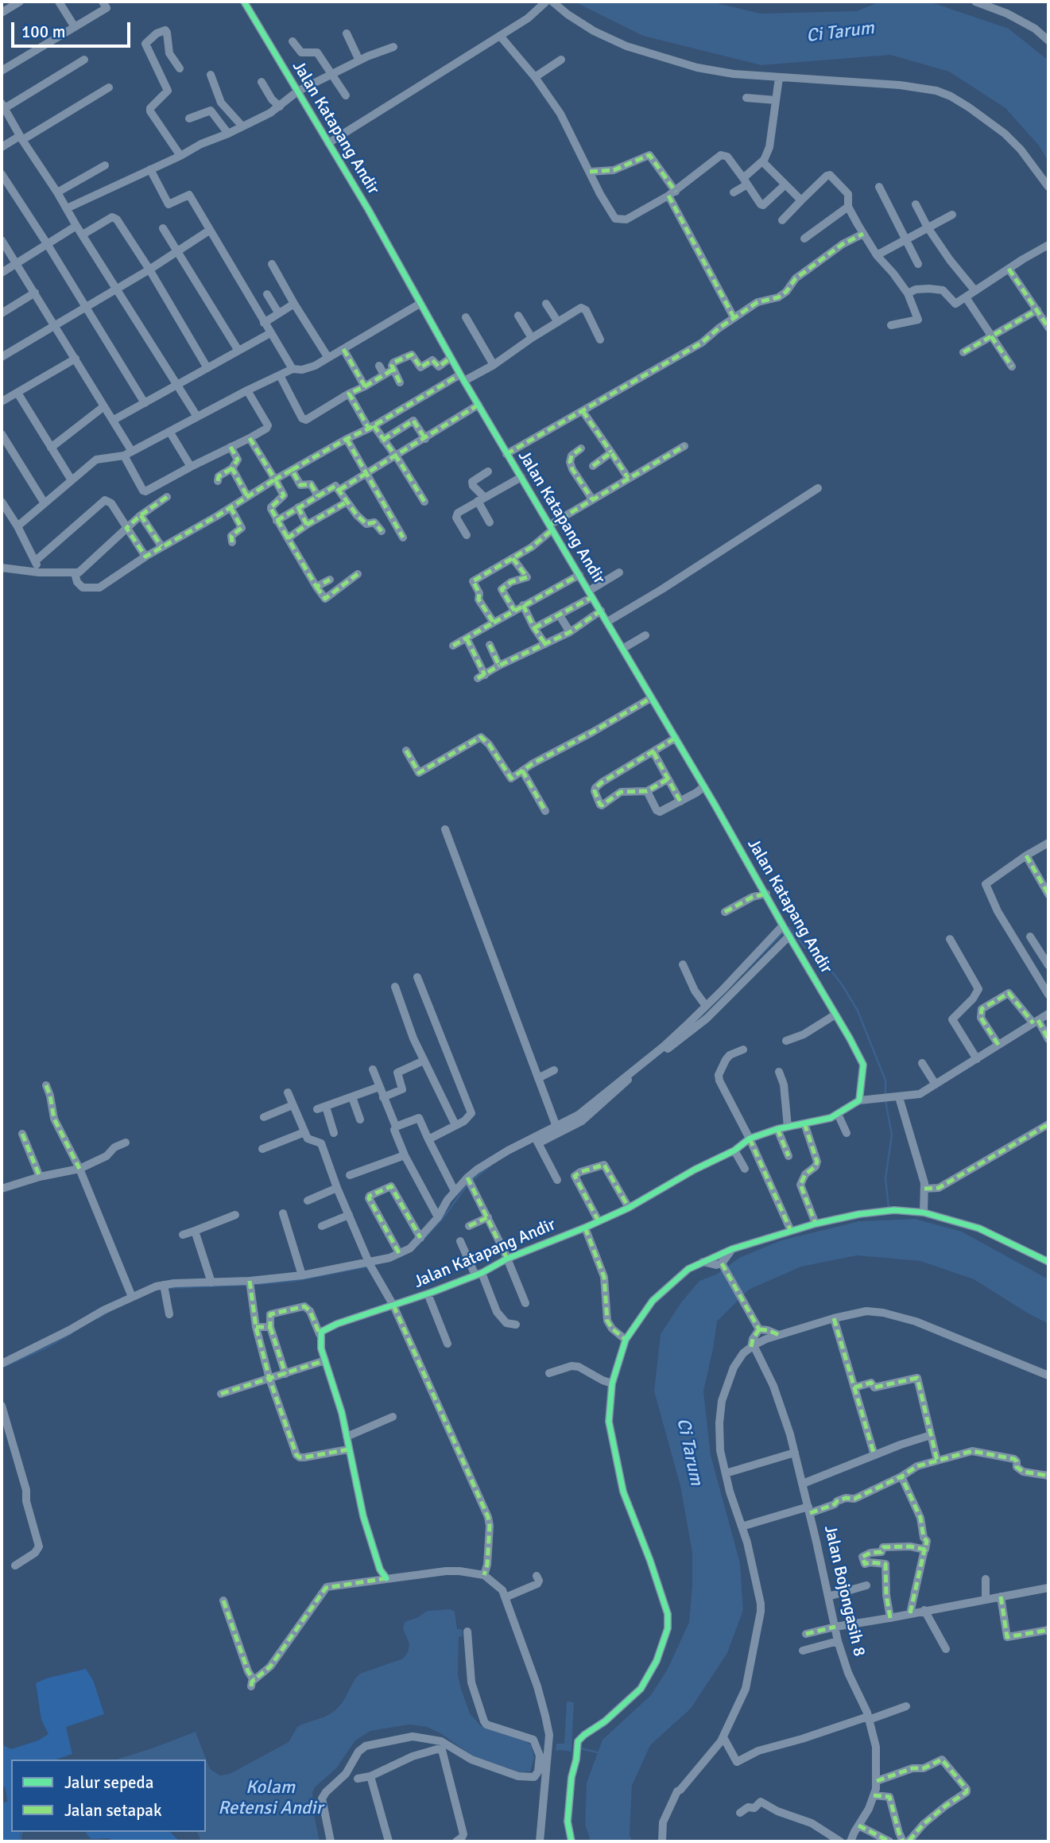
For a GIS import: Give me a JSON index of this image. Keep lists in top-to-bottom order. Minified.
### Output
{"streets":{"street":["Jalan Katapang Andir","Jalan Bojongasih 8"]},"water":["Ci Tarum","Kolam Retensi Andir"],"legend":["Jalur sepeda","Jalan setapak"],"scale_bar":"100 m"}
